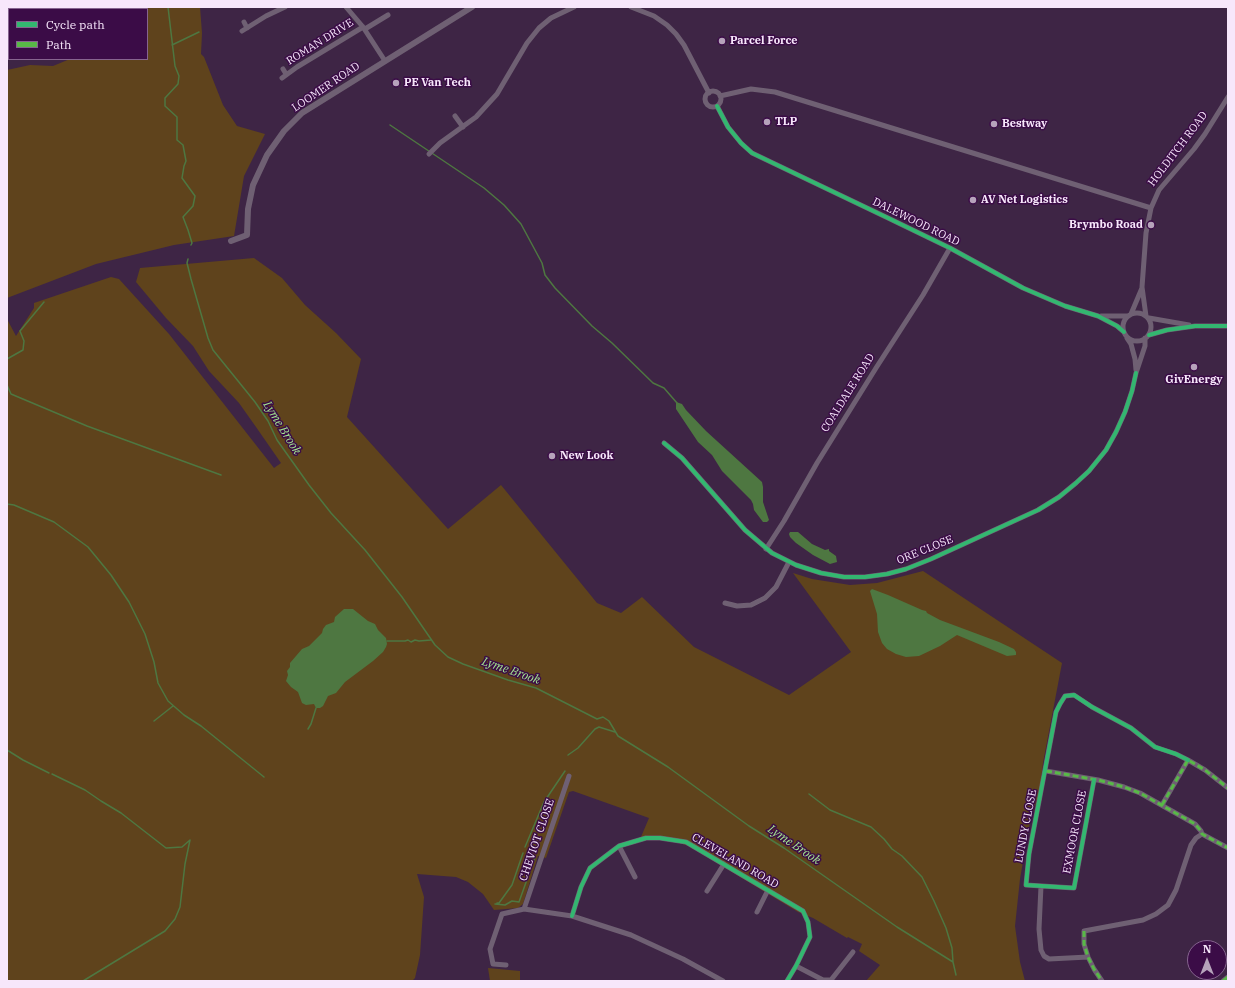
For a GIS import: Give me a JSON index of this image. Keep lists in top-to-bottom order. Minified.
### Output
{"streets":{"street":["ROMAN DRIVE","LOOMER ROAD","HOLDITCH ROAD","DALEWOOD ROAD","COALDALE ROAD","ORE CLOSE","LUNDY CLOSE","EXMOOR CLOSE","CHEVIOT CLOSE","CLEVELAND ROAD"]},"crossings":[["HOLDITCH ROAD","DALEWOOD ROAD"],["HOLDITCH ROAD","ORE CLOSE"],["DALEWOOD ROAD","COALDALE ROAD"],["DALEWOOD ROAD","ORE CLOSE"],["COALDALE ROAD","ORE CLOSE"],["LUNDY CLOSE","EXMOOR CLOSE"]],"water":["Lyme Brook"],"places":["Parcel Force","PE Van Tech","TLP","Bestway","AV Net Logistics","Brymbo Road","GivEnergy","New Look"],"legend":["Cycle path","Path"],"north":"top"}
